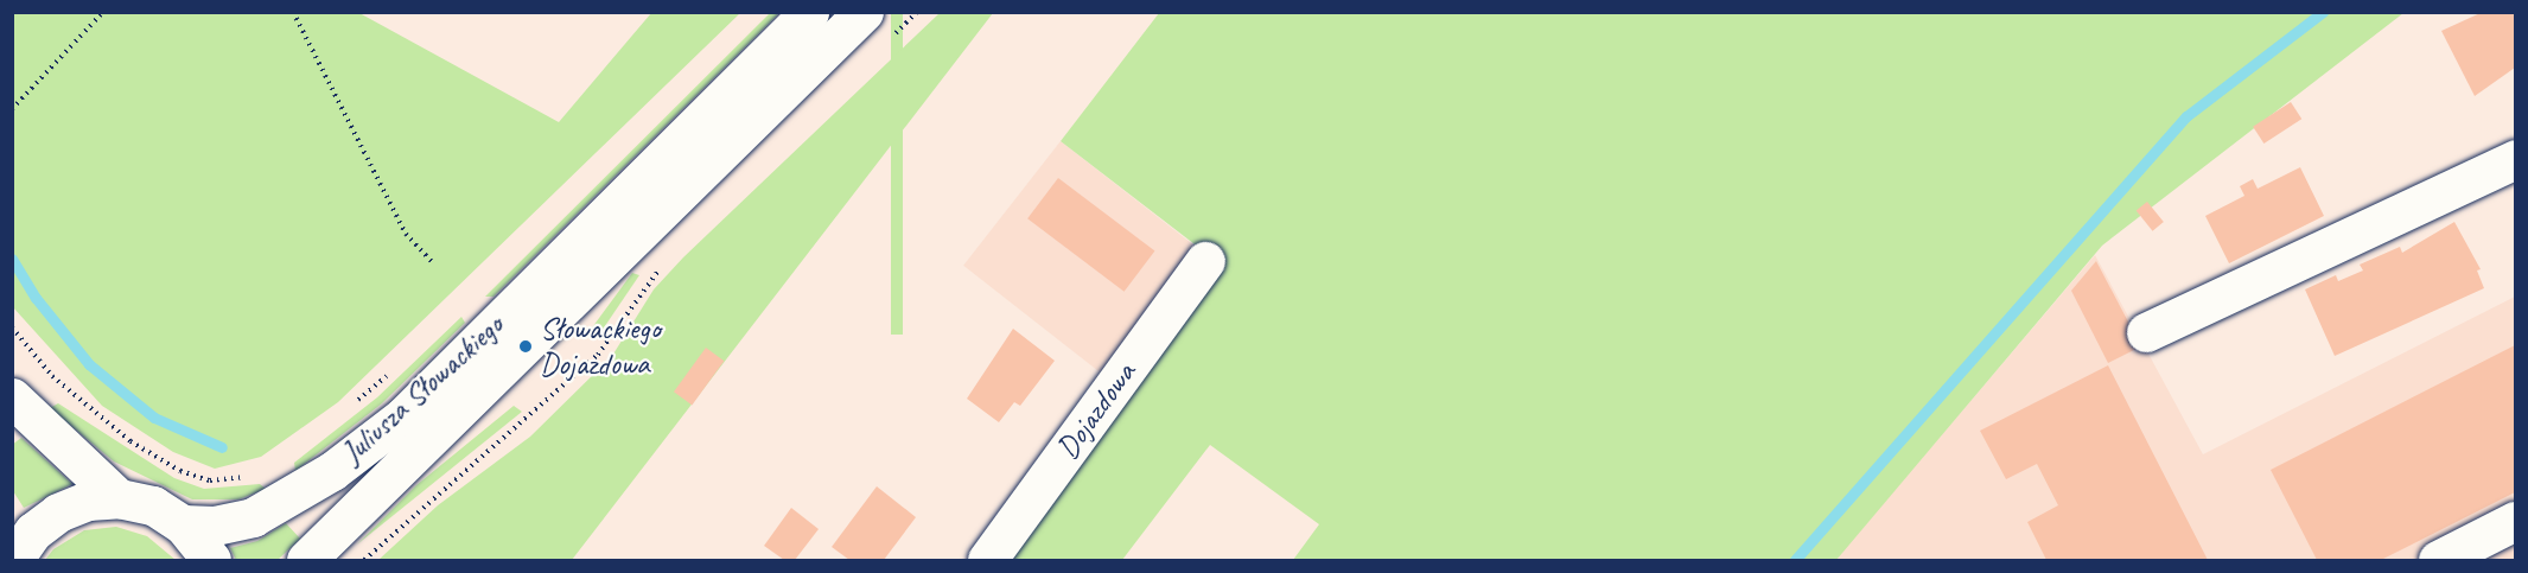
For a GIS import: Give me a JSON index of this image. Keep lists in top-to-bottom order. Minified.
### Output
{"streets":{"main road":["Juliusza Słowackiego","Dojazdowa"]},"places":["Słowackiego Dojazdowa"]}
